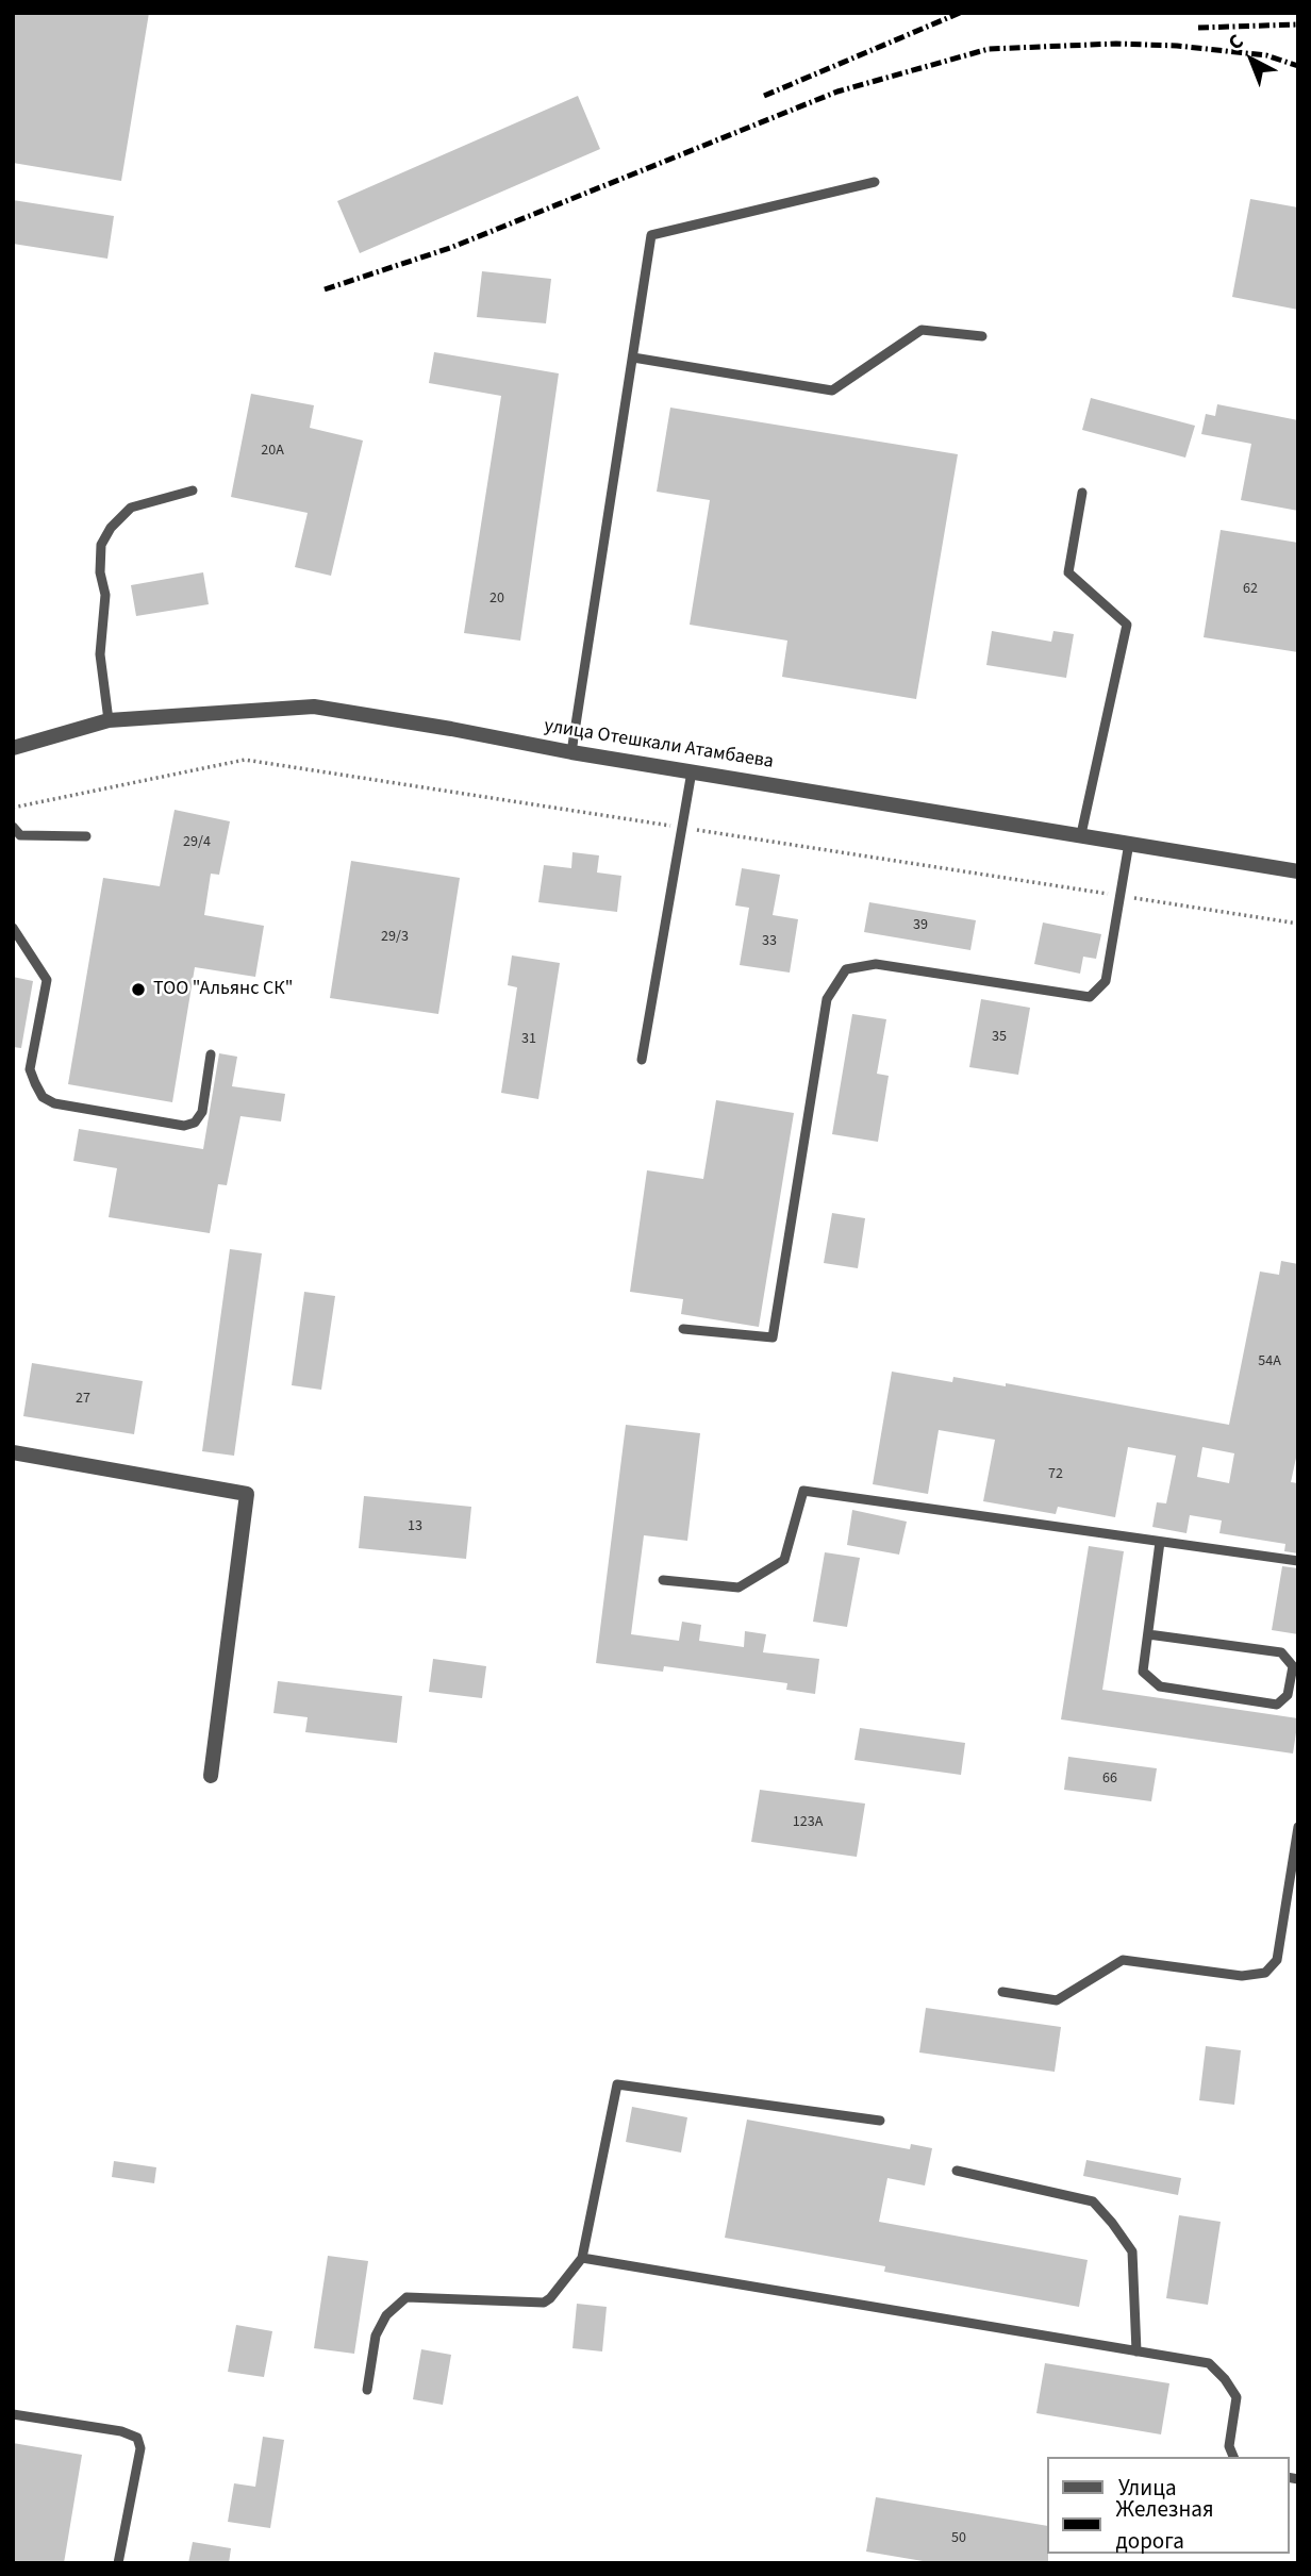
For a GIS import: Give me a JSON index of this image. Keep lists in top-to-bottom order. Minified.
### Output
{"streets":{"street":["улица Отешкали Атамбаева"]},"places":["ТОО \"Альянс СК\""],"house_numbers":["20А","62","20","29/4","39","29/3","33","35","31","54А","27","72","13","66","123А","50"],"legend":["Улица","Железная дорога"],"north":"top left"}
